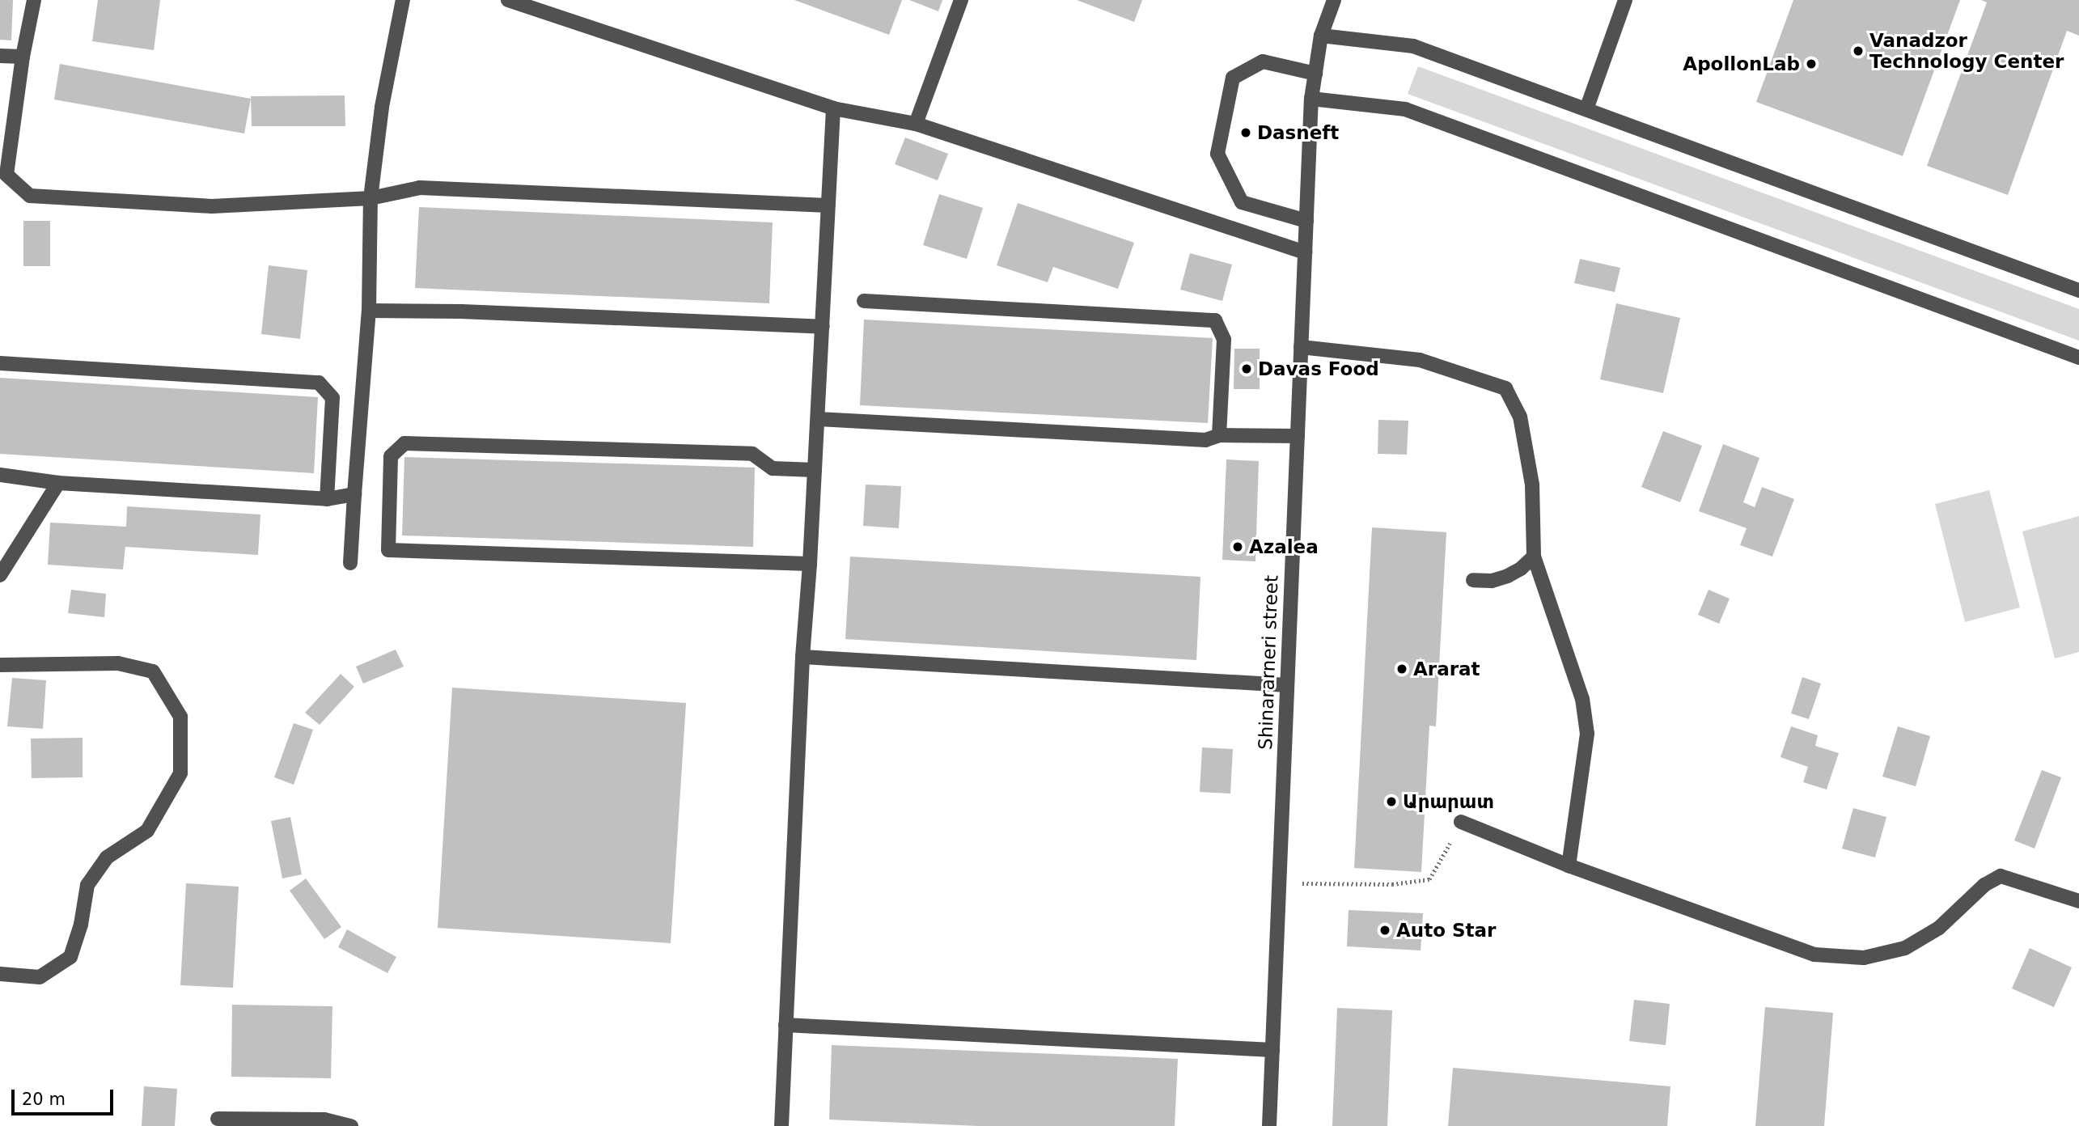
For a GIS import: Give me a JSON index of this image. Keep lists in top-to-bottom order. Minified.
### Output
{"streets":{"street":["Shinararneri street"]},"places":["Vanadzor Technology Center","ApollonLab","Dasneft","Davas Food","Azalea","Ararat","Արարատ","Auto Star"],"scale_bar":"20 m"}
